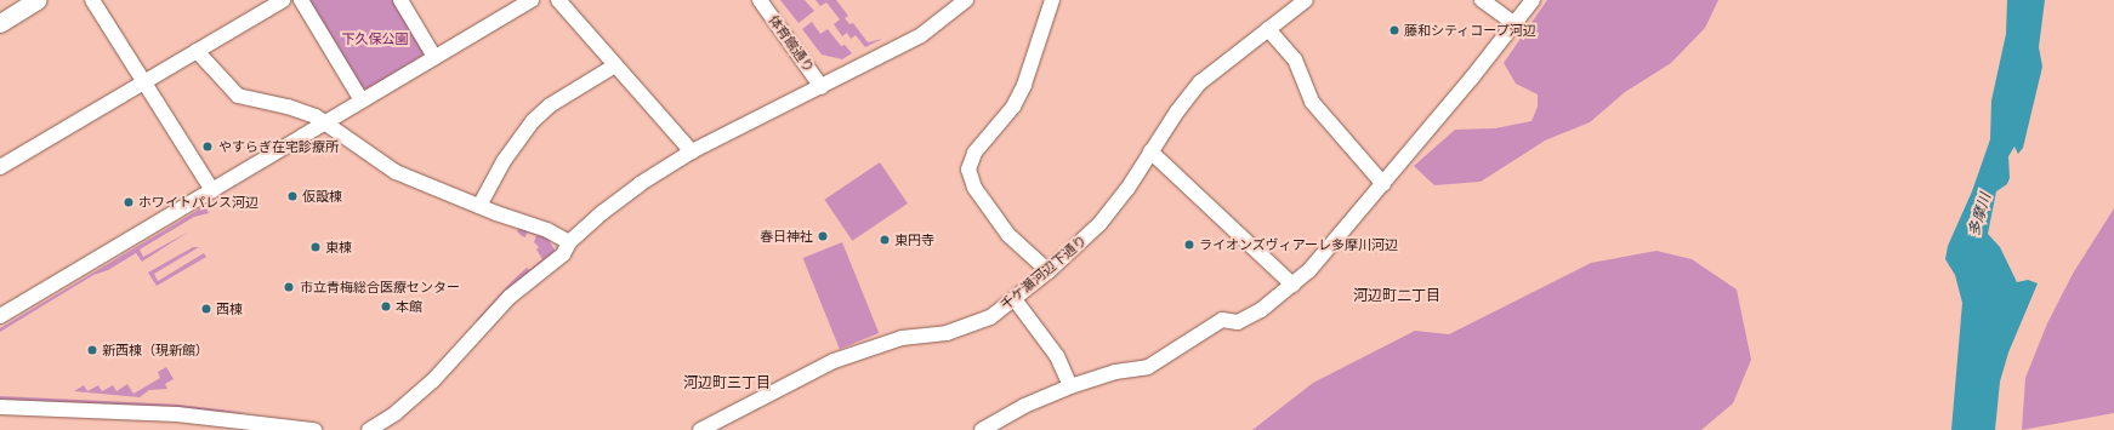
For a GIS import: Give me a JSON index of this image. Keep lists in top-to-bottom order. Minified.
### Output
{"streets":{"street":["体育館通り","千ケ瀬河辺下通り"]},"districts":["河辺町二丁目","河辺町三丁目"],"water":["多摩川"],"parks":["下久保公園"],"places":["藤和シティコープ河辺","やすらぎ在宅診療所","仮設棟","ホワイトパレス河辺","春日神社","東円寺","ライオンズヴィアーレ多摩川河辺","東棟","市立青梅総合医療センター","本館","西棟","新西棟（現新館）"]}
